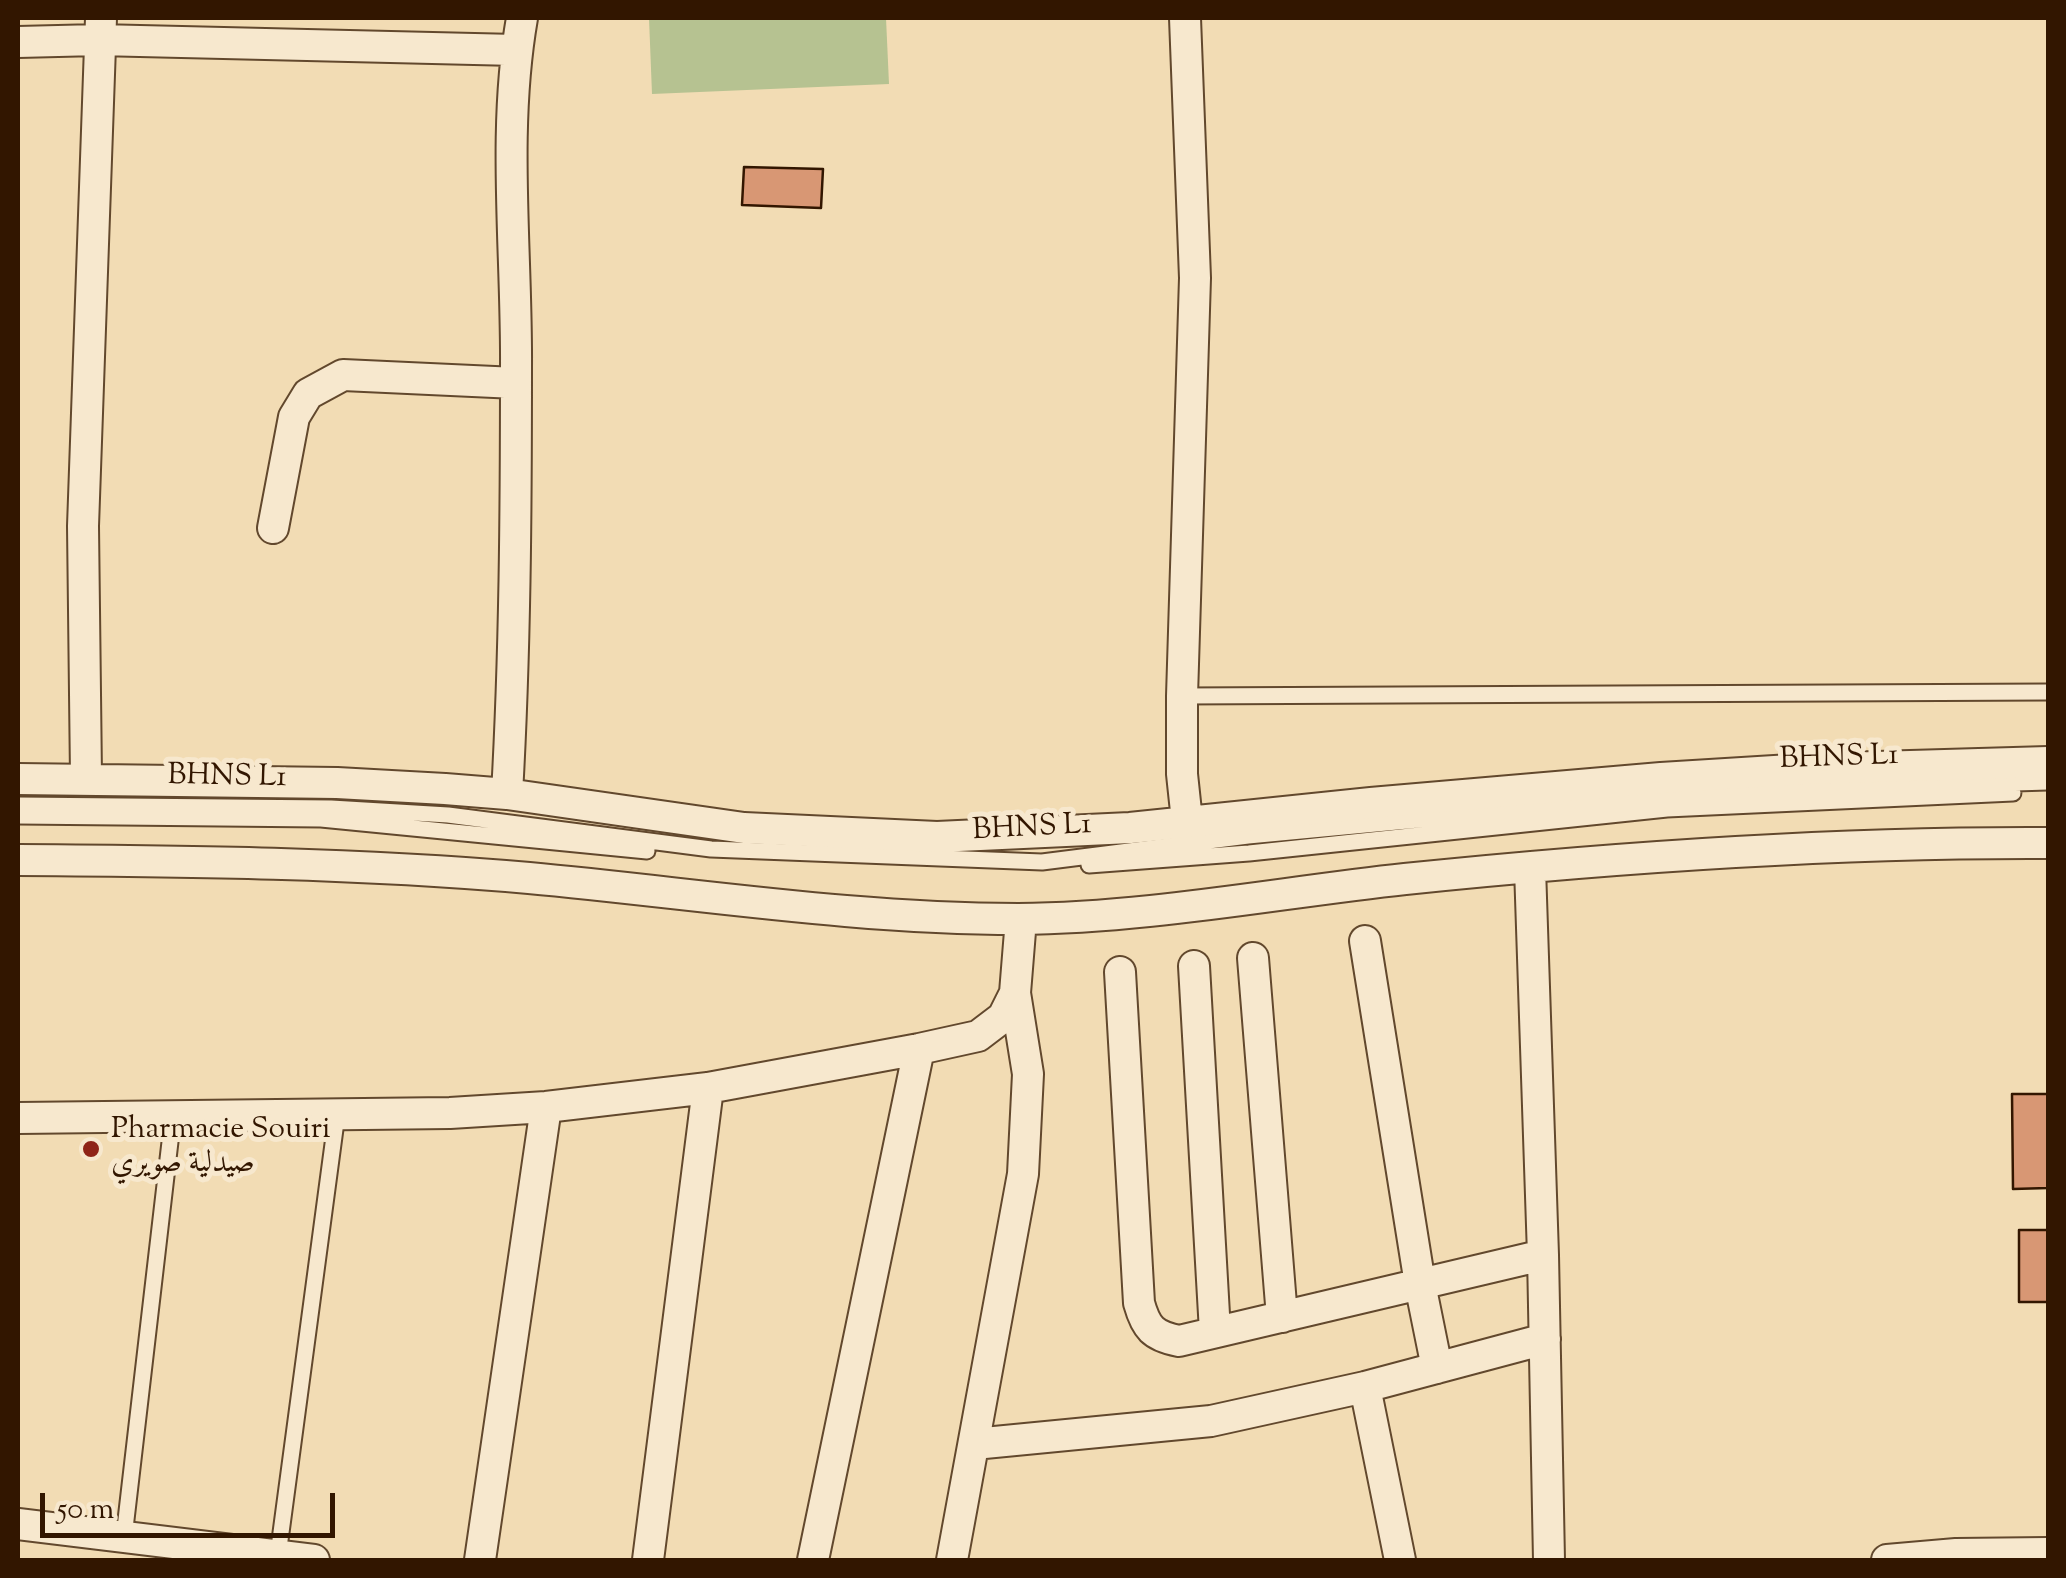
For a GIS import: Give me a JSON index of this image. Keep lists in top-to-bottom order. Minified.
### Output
{"streets":{"lane":["BHNS L1"]},"places":["Pharmacie Souiri صيدلية صويري"],"scale_bar":"50 m"}
